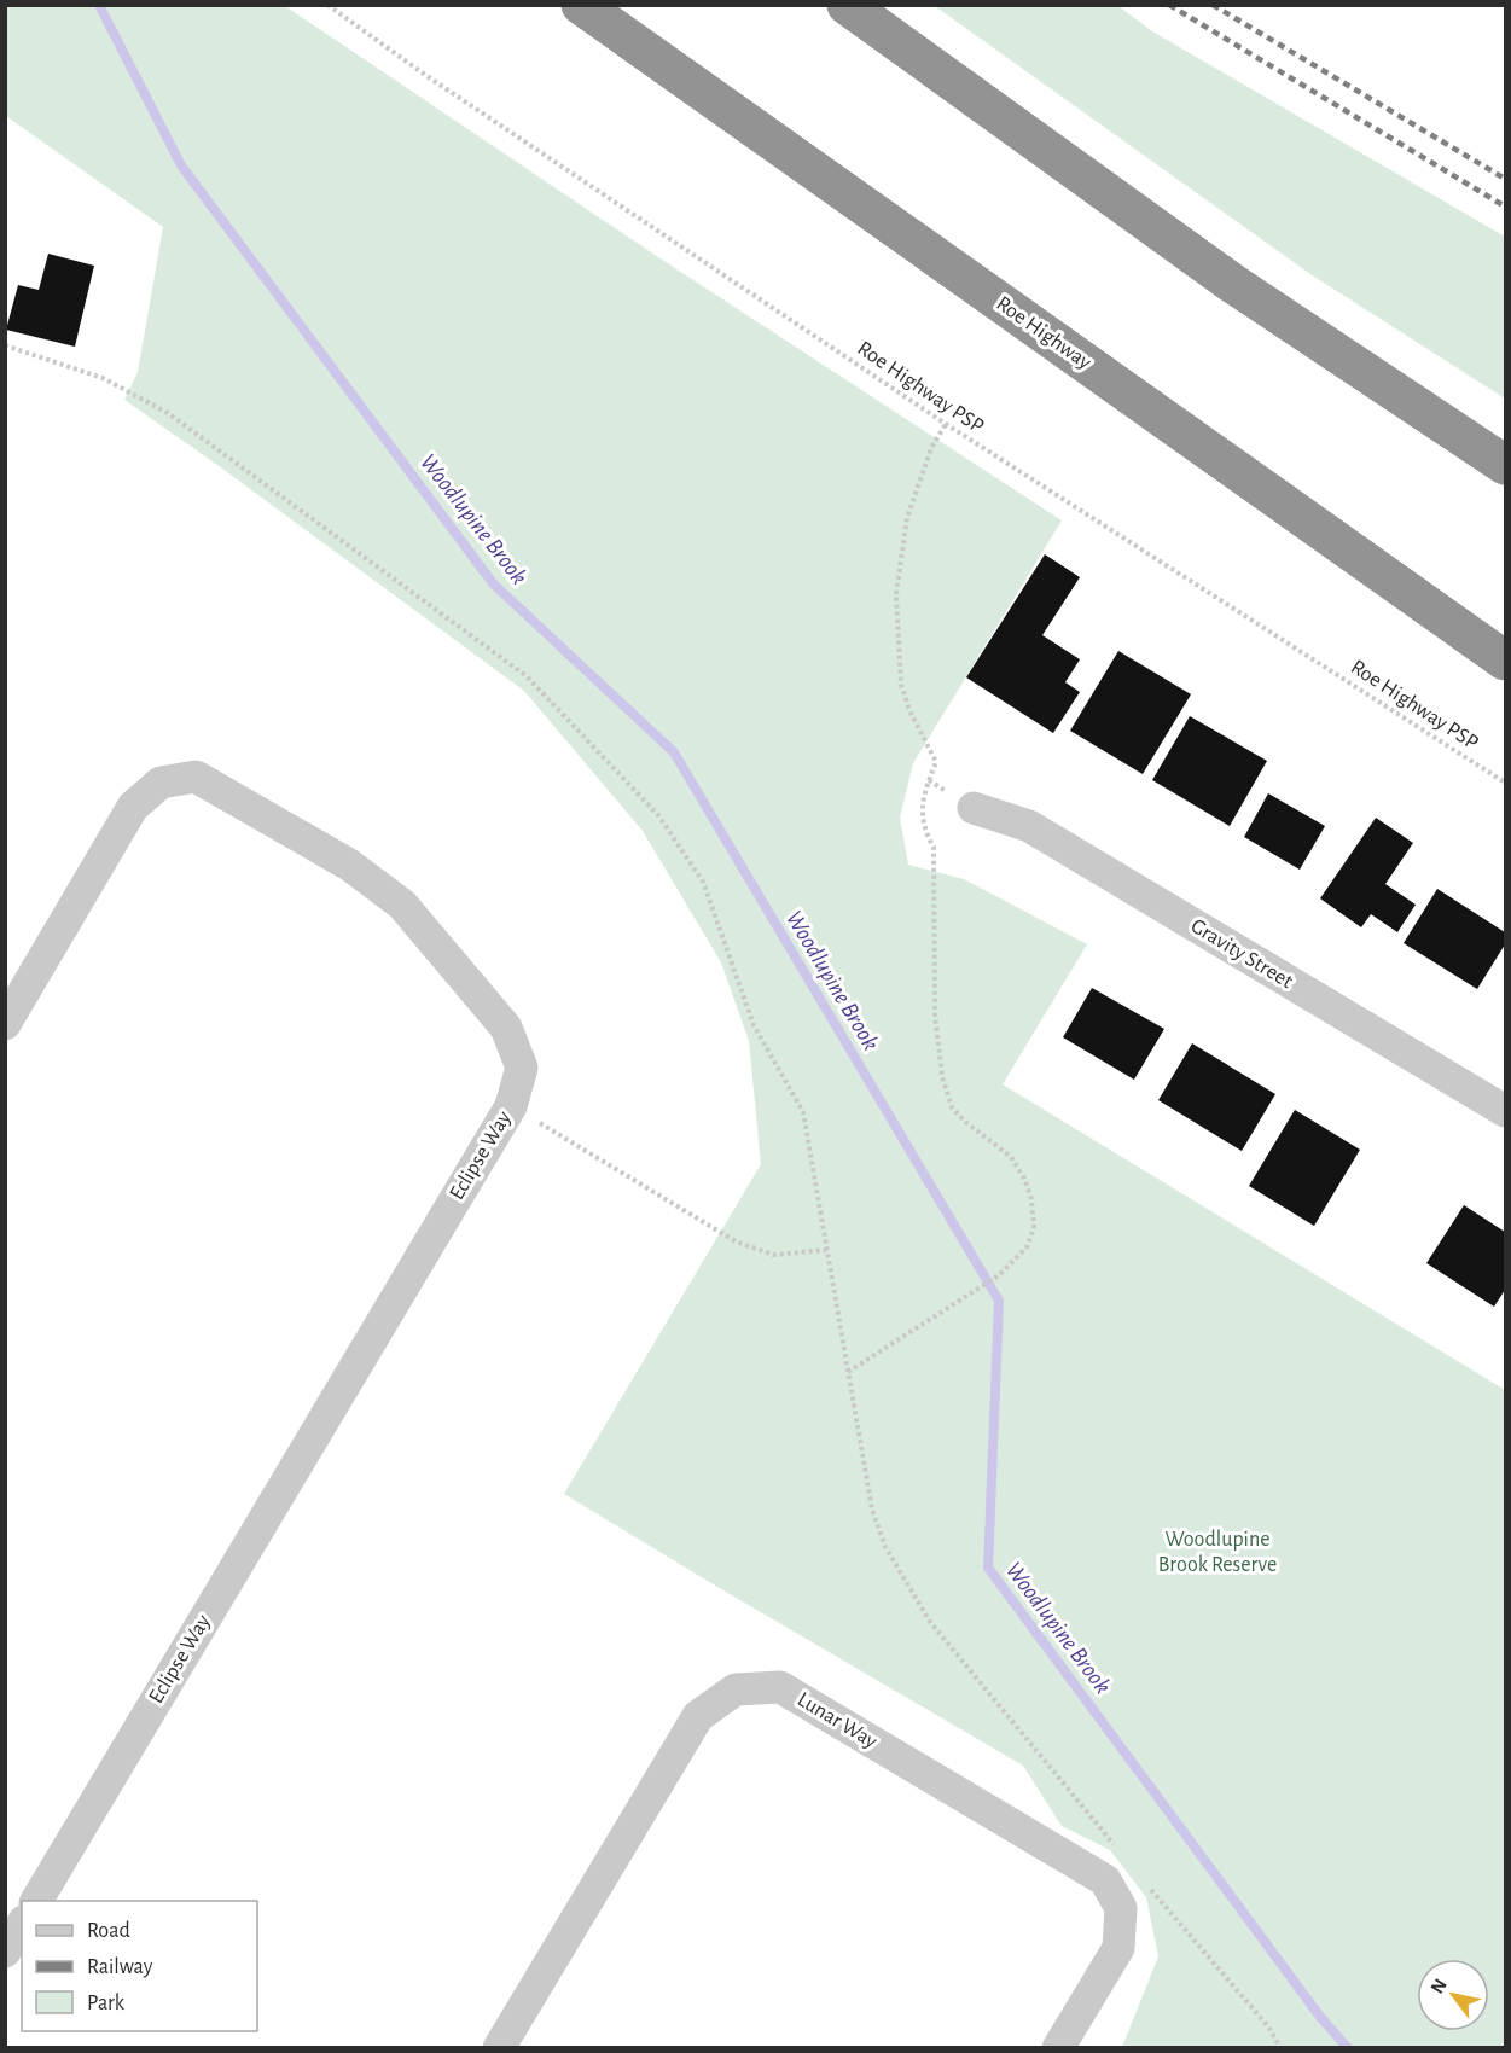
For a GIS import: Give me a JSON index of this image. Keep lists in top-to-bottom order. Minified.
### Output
{"streets":{"highway":["Roe Highway"],"street":["Gravity Street","Eclipse Way","Lunar Way"],"path":["Roe Highway PSP"]},"water":["Woodlupine Brook"],"parks":["Woodlupine Brook Reserve"],"legend":["Road","Railway","Park"],"north":"top left"}
